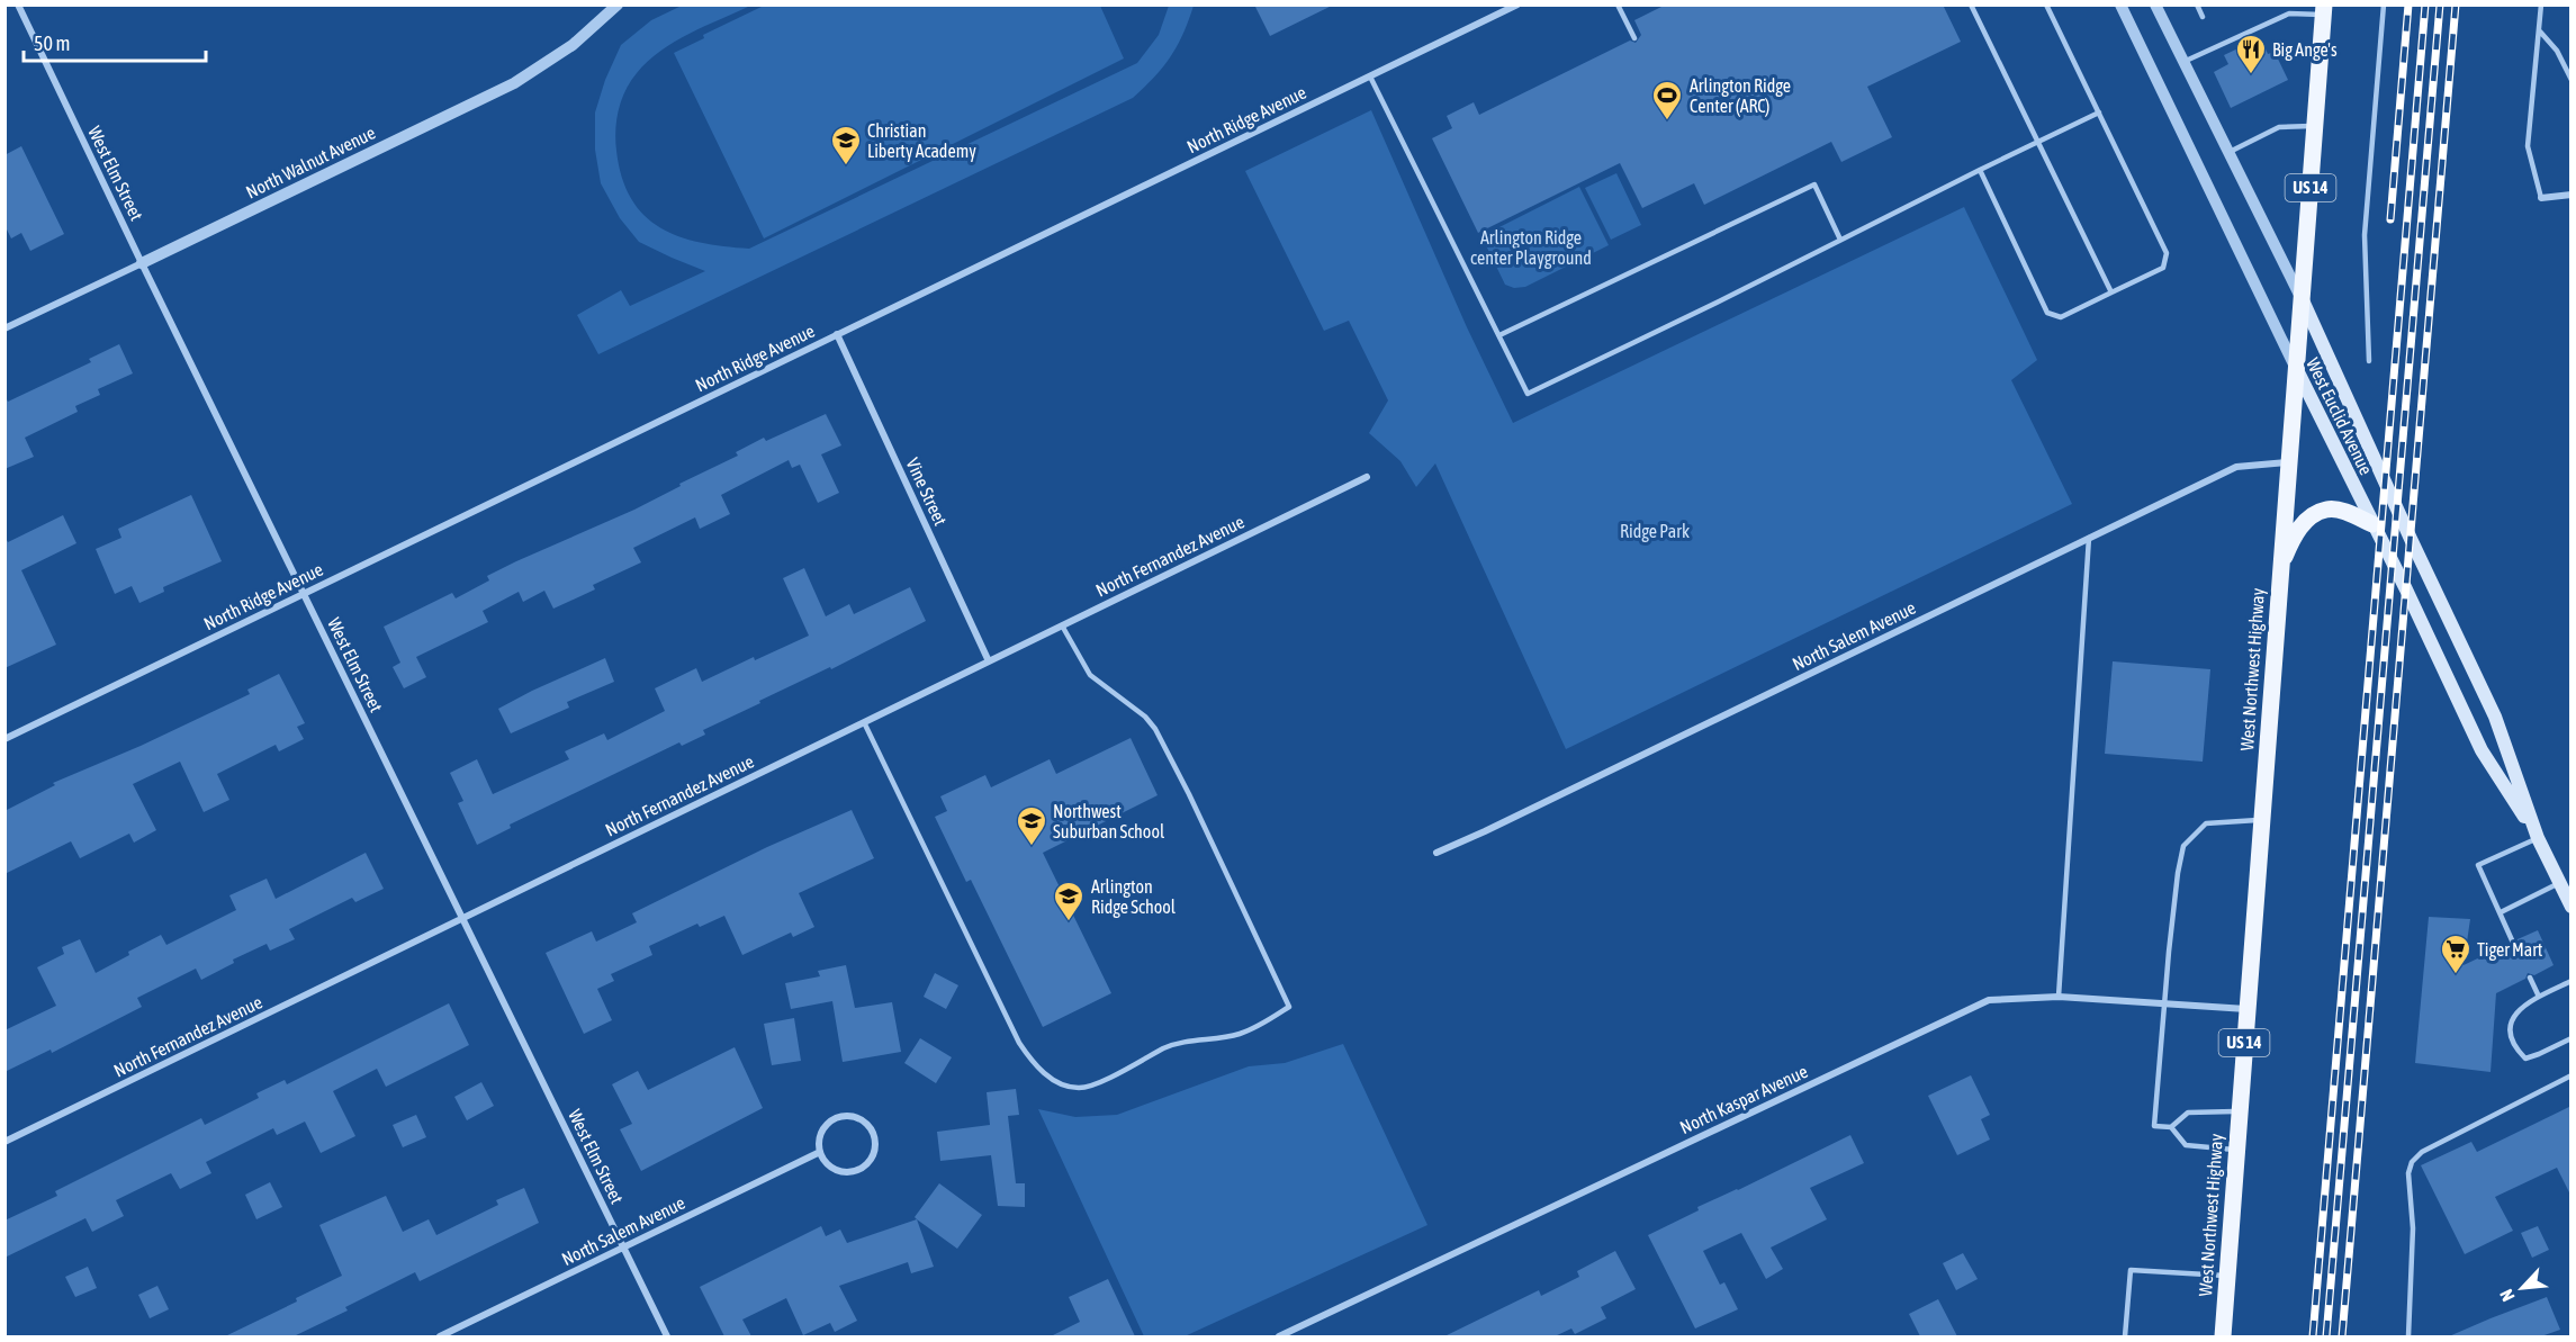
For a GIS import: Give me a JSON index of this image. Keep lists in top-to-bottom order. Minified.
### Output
{"streets":{"main road":["US 14","West Euclid Avenue","West Northwest Highway"],"street":["North Ridge Avenue","North Walnut Avenue","West Elm Street","Vine Street","North Fernandez Avenue","North Salem Avenue","North Kaspar Avenue"]},"crossings":[["North Ridge Avenue","West Elm Street"],["North Ridge Avenue","Vine Street"],["North Walnut Avenue","West Elm Street"],["West Elm Street","North Fernandez Avenue"],["West Elm Street","North Salem Avenue"],["West Euclid Avenue","West Northwest Highway"],["Vine Street","North Fernandez Avenue"],["North Salem Avenue","West Northwest Highway"],["West Northwest Highway","North Kaspar Avenue"]],"parks":["Arlington Ridge center Playground","Ridge Park"],"places":{"restaurant":["Big Ange's"],"sports":["Arlington Ridge Center (ARC)"],"school or university":["Christian Liberty Academy","Northwest Suburban School","Arlington Ridge School"],"supermarket":["Tiger Mart"]},"scale_bar":"50 m","north":"bottom left"}
